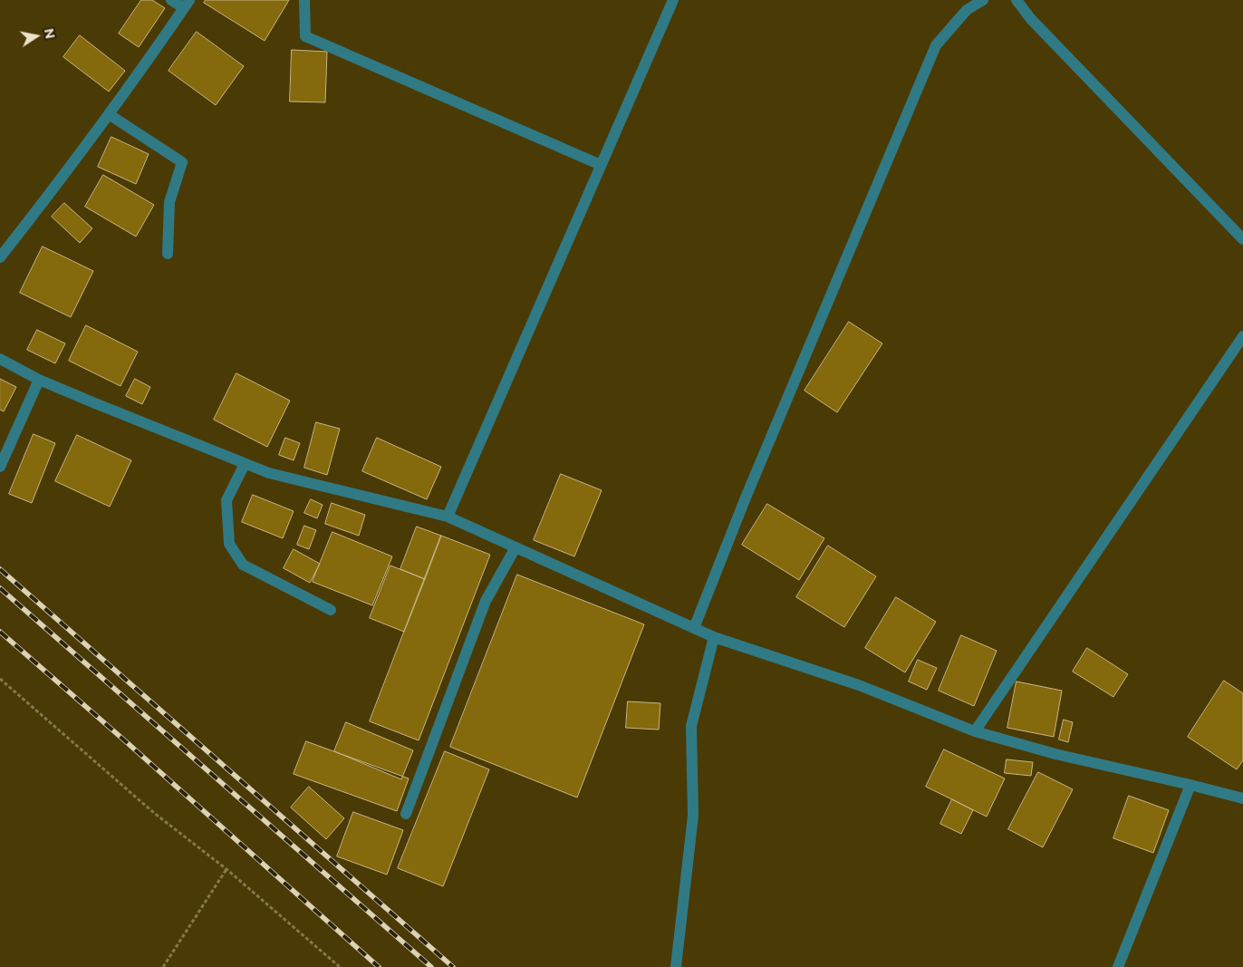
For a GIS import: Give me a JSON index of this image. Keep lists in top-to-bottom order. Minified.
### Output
{"north":"right"}
